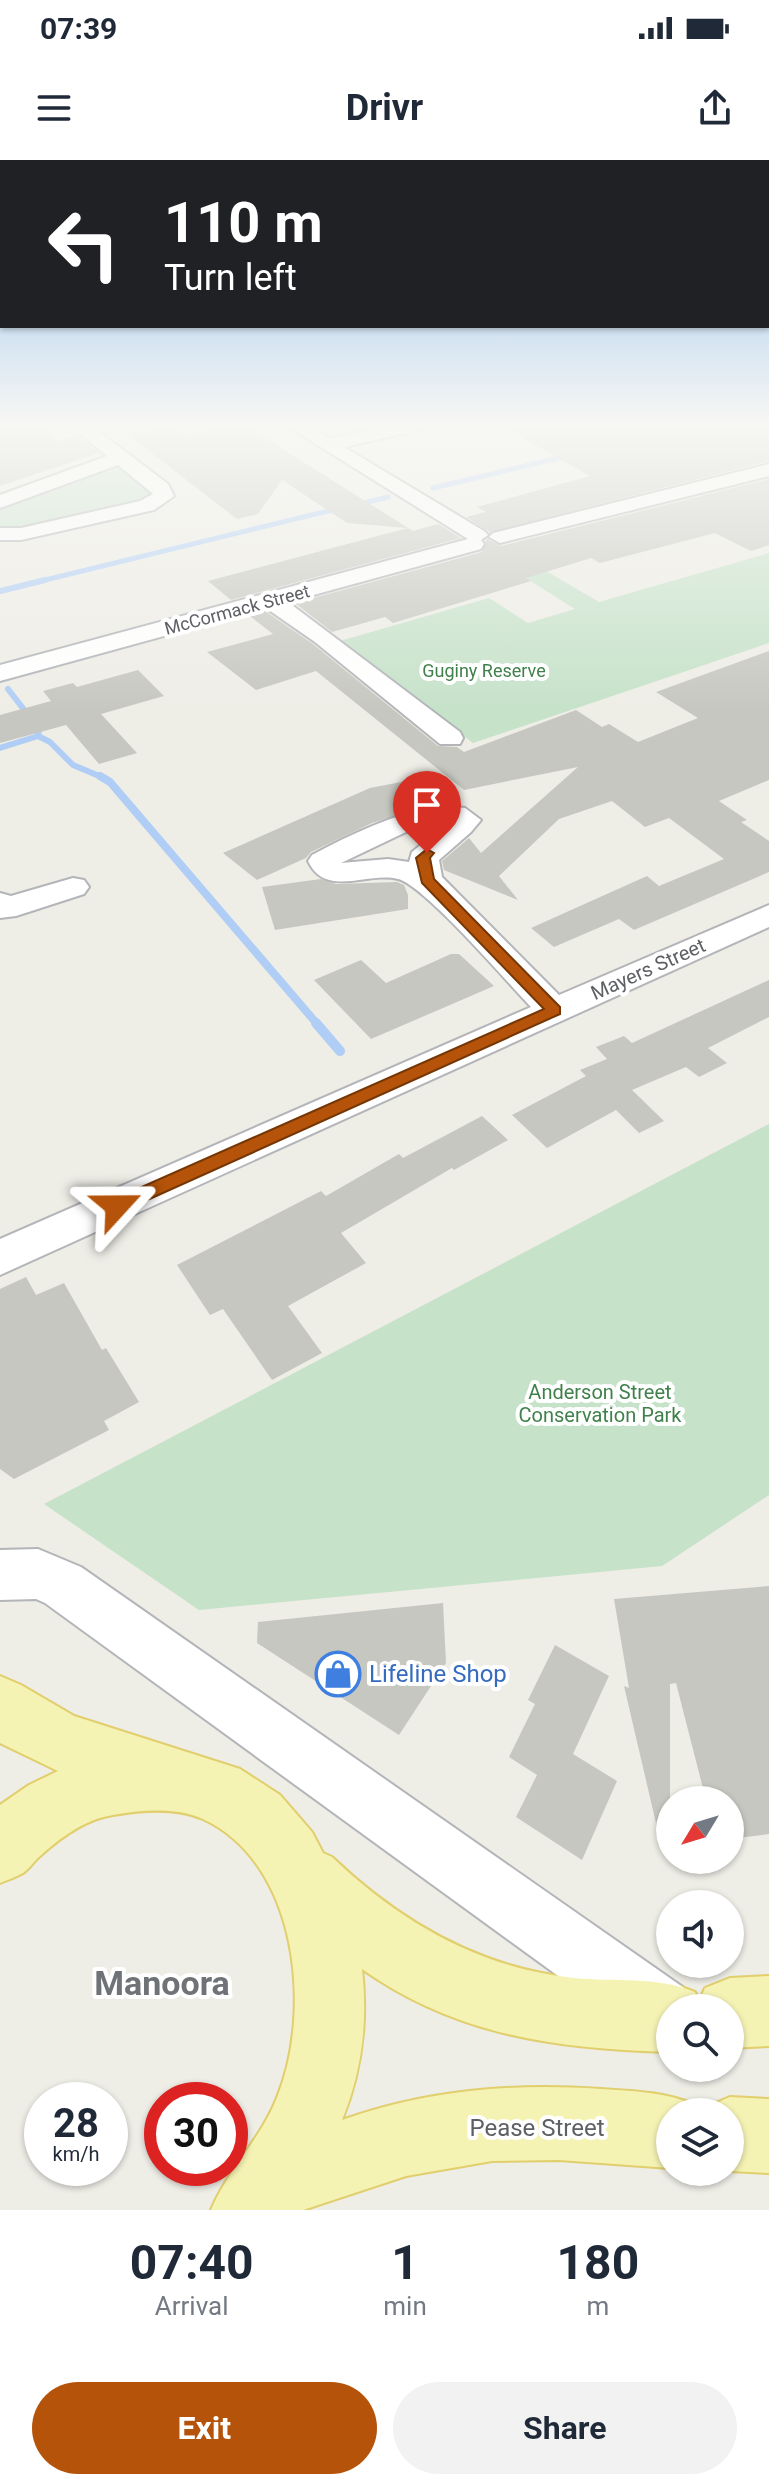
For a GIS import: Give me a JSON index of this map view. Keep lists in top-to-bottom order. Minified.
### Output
{"streets":{"main road":["Pease Street"],"street":["McCormack Street","Mayers Street"]},"districts":["Manoora"],"parks":["Guginy Reserve","Anderson Street Conservation Park"],"places":{"shop":["Lifeline Shop"]},"north":"bottom left","page":{"status":"07:39","header":"Drivr","turn":["110 m","Turn left"],"speed":"28 km/h","limit":"30","eta":["07:40","Arrival","1","min","180","m"],"buttons":["Exit","Share"]}}
